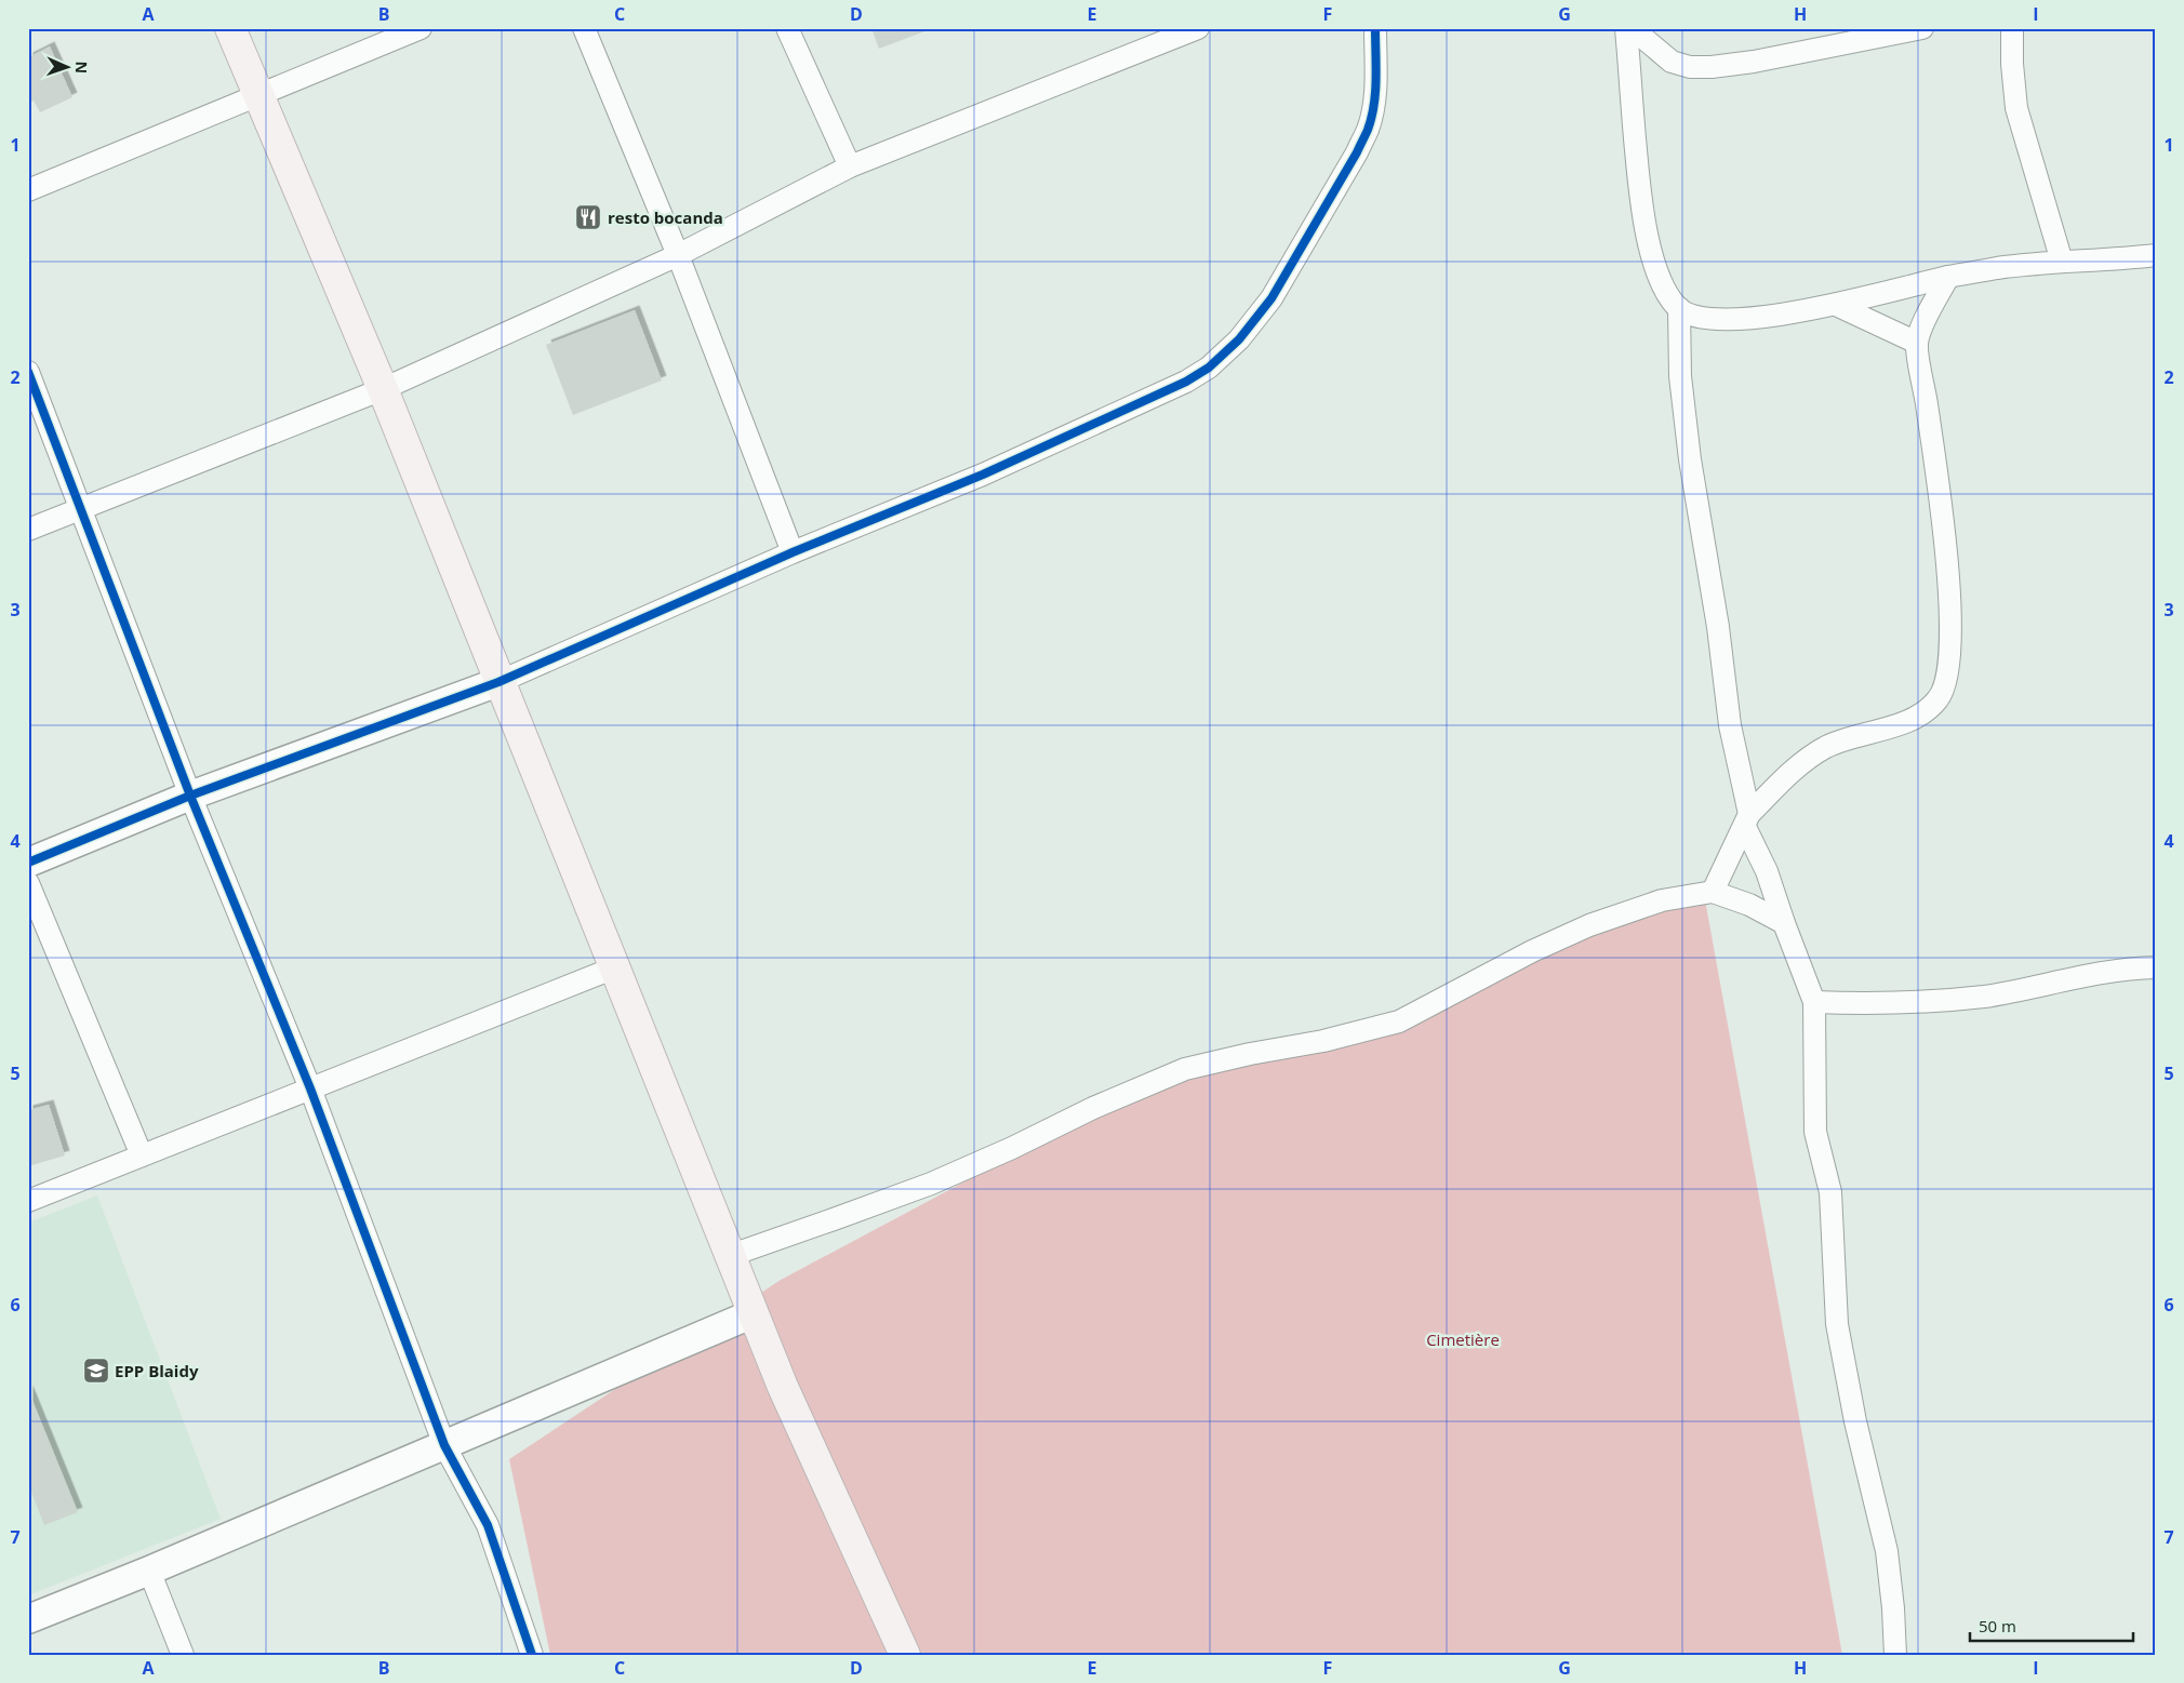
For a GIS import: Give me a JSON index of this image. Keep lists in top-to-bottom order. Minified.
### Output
{"parks":["Cimetière"],"places":{"restaurant":["resto bocanda"],"school or university":["EPP Blaidy"]},"scale_bar":"50 m","north":"right","grid":{"columns":["A","B","C","D","E","F","G","H","I"],"rows":["1","2","3","4","5","6","7"]}}
